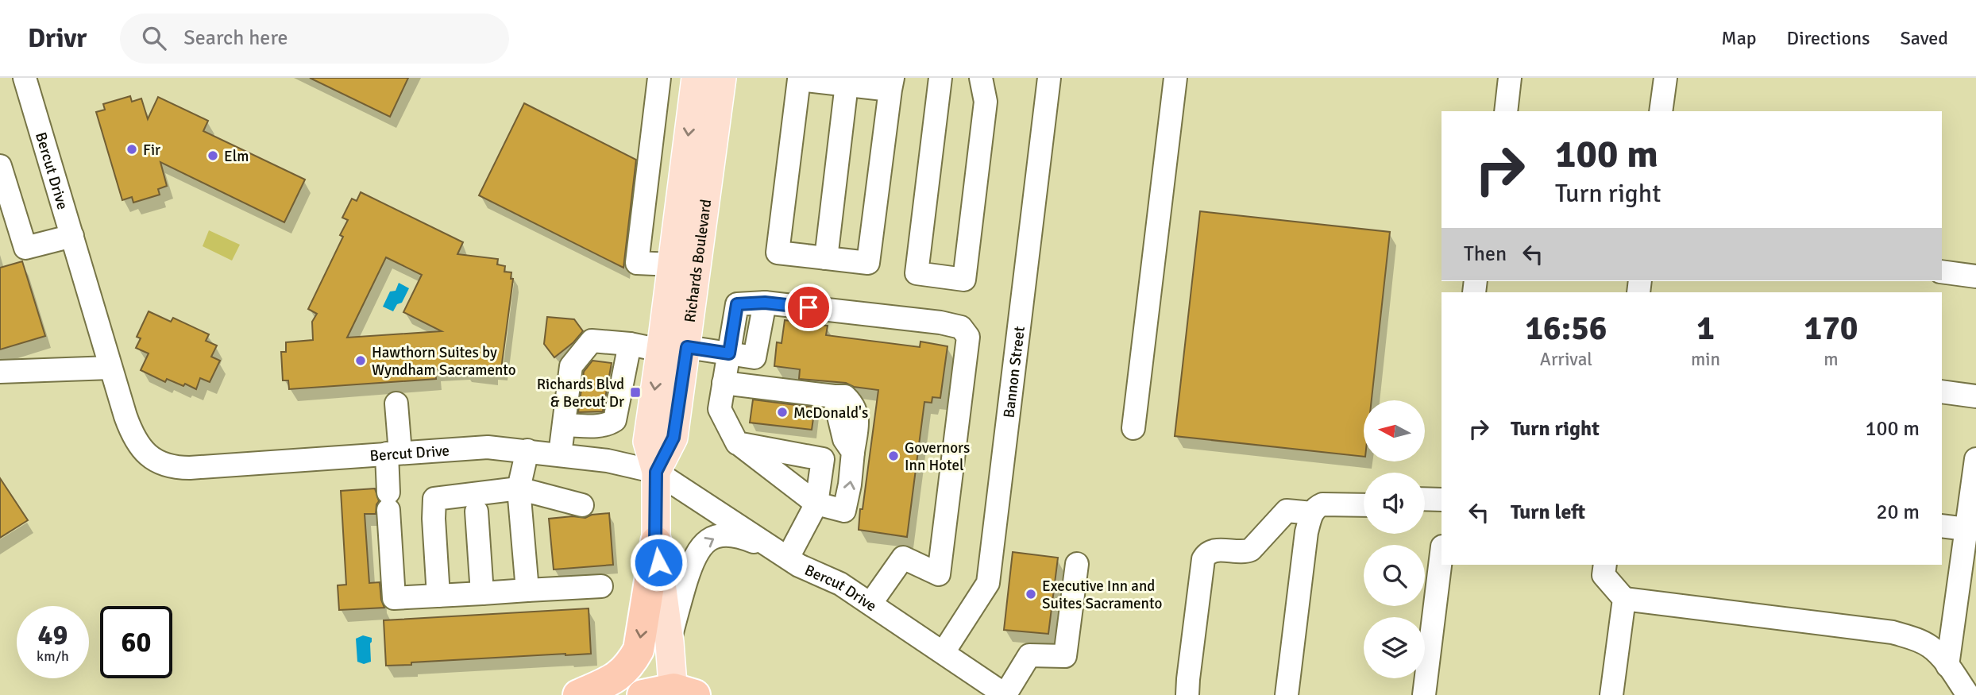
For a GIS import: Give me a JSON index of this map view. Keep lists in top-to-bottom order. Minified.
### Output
{"streets":{"main road":["Richards Boulevard"],"street":["Bercut Drive","Bannon Street"]},"crossings":[["Bercut Drive","Richards Boulevard"],["Bercut Drive","Bannon Street"]],"places":{"other":["Fir","Elm","Hawthorn Suites by Wyndham Sacramento","McDonald's","Governors Inn Hotel","Executive Inn and Suites Sacramento"],"transit":["Richards Blvd & Bercut Dr"]},"north":"left","page":{"header":"Drivr","search":"Search here","nav":["Map","Directions","Saved"],"turn":["100 m","Turn right"],"then":"Then","eta":["16:56","Arrival","1","min","170","m"],"list":[{"name":"Turn right","value":"100 m"},{"name":"Turn left","value":"20 m"}],"speed":"49 km/h","limit":"60"}}
